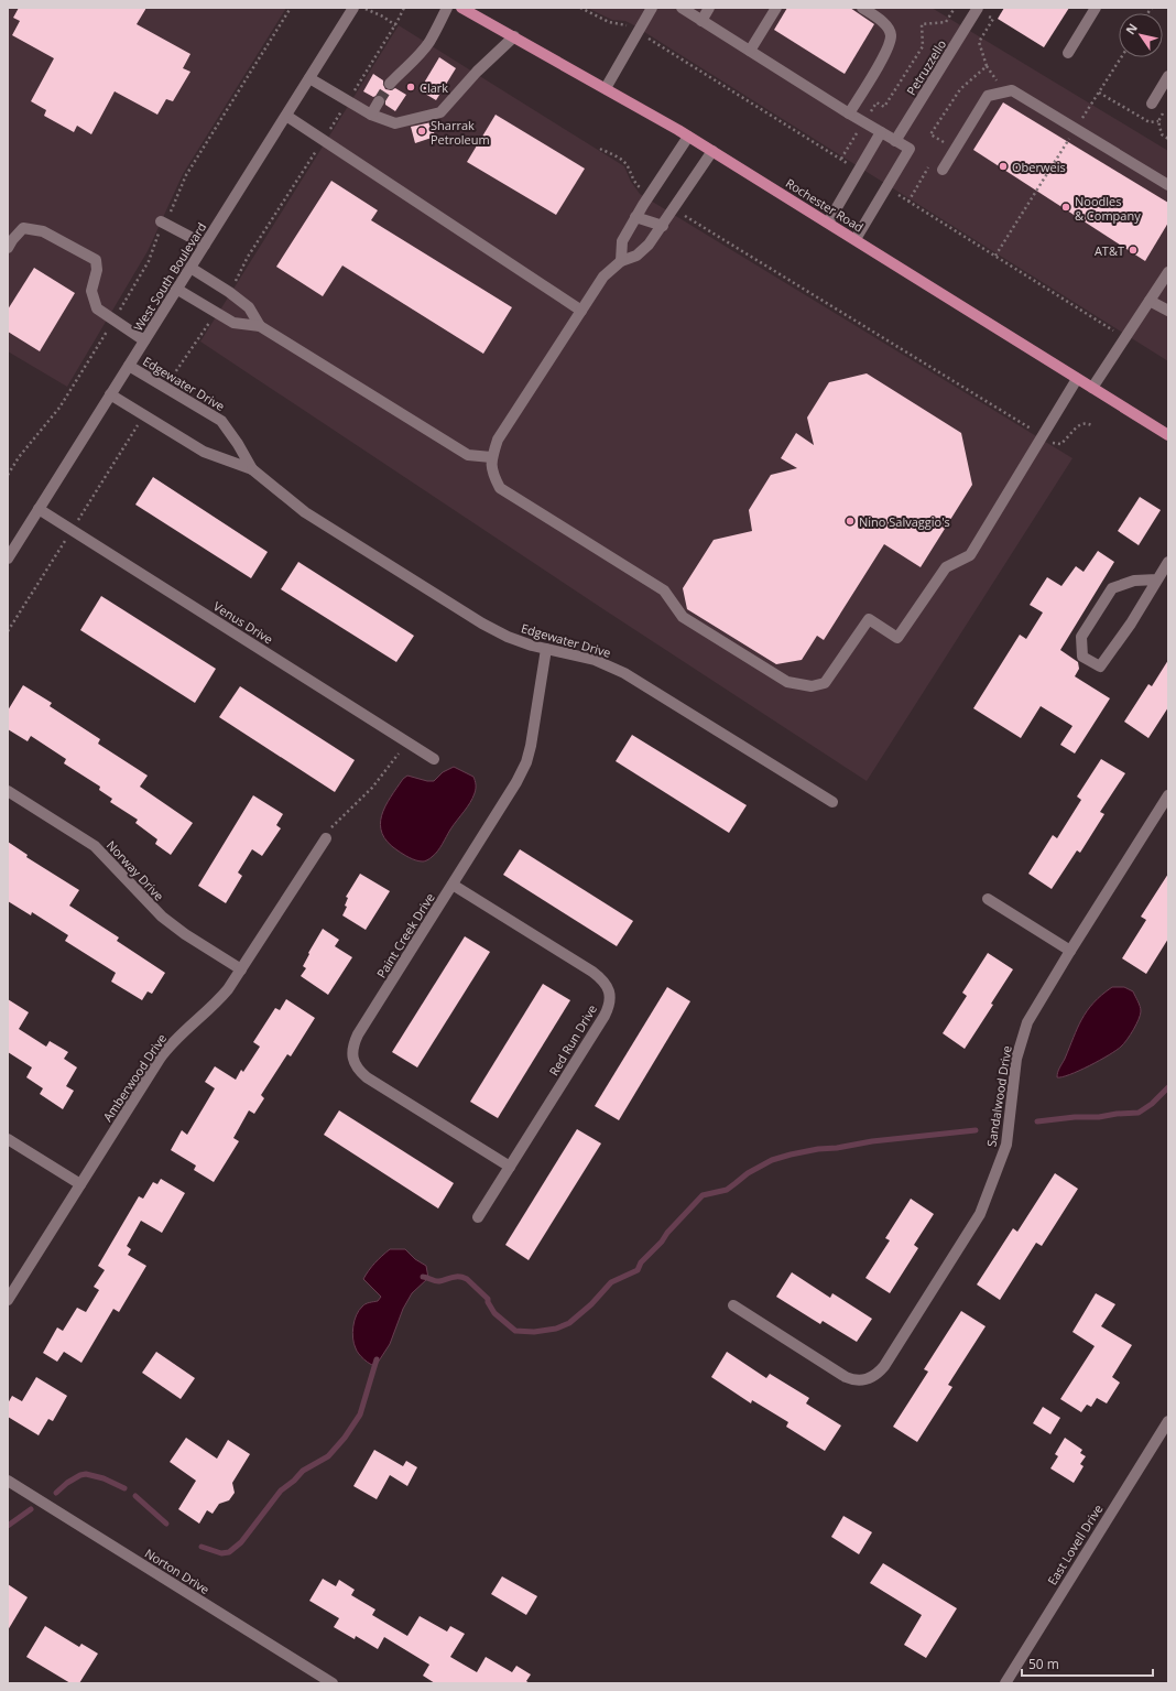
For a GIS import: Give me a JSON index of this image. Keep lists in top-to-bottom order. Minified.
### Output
{"streets":{"main road":["Rochester Road"],"street":["Petruzzello","West South Boulevard","Edgewater Drive","Venus Drive","Norway Drive","Paint Creek Drive","Red Run Drive","Amberwood Drive","Sandalwood Drive","East Lovell Drive","Norton Drive"]},"crossings":[["West South Boulevard","Edgewater Drive"],["West South Boulevard","Venus Drive"],["Edgewater Drive","Paint Creek Drive"],["Norway Drive","Amberwood Drive"],["Paint Creek Drive","Red Run Drive"]],"places":["Clark","Sharrak Petroleum","Oberweis","Noodles & Company","AT&T","Nino Salvaggio's"],"scale_bar":"50 m","north":"top left"}
